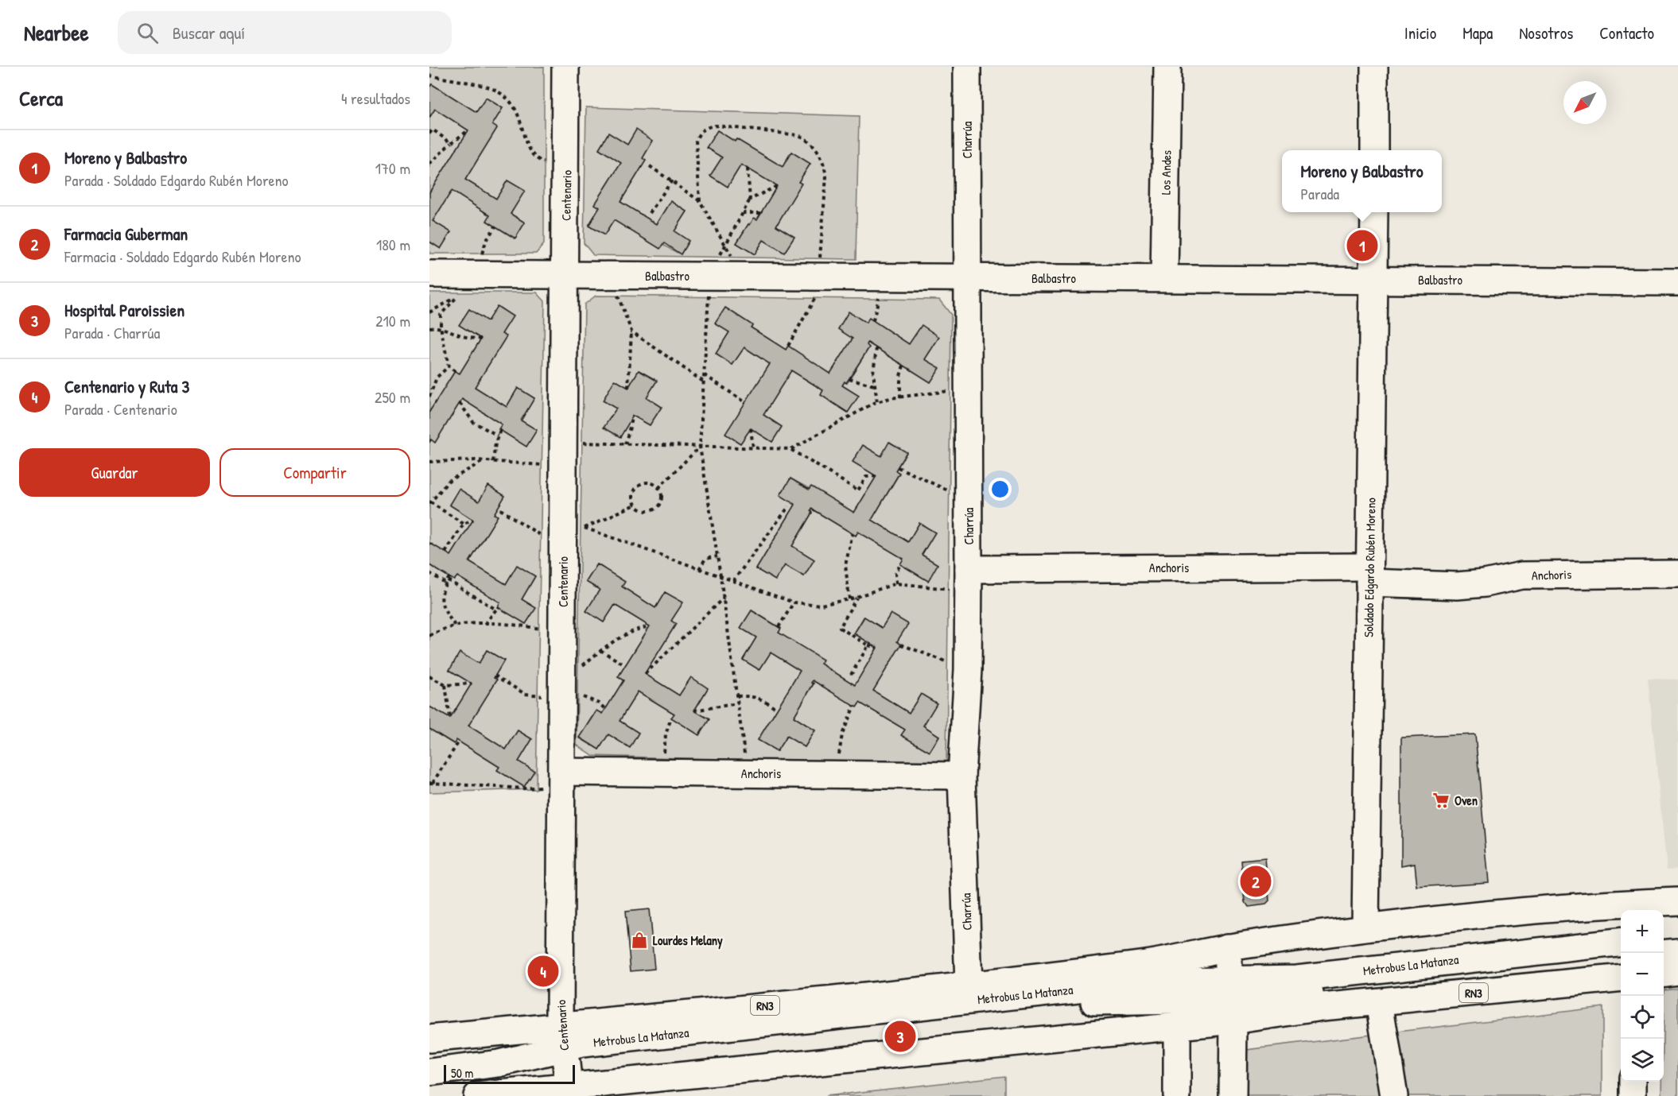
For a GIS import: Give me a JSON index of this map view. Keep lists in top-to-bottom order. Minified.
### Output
{"streets":{"main road":["Charrúa","Los Andes","Centenario","Balbastro","Anchoris","Soldado Edgardo Rubén Moreno","Metrobus La Matanza","RN3"]},"crossings":[["Charrúa","Balbastro"],["Charrúa","Anchoris"],["Charrúa","RN3"],["Los Andes","Balbastro"],["Centenario","Balbastro"],["Centenario","Anchoris"],["Centenario","Metrobus La Matanza"],["Centenario","RN3"],["Balbastro","Soldado Edgardo Rubén Moreno"],["Anchoris","Soldado Edgardo Rubén Moreno"],["Soldado Edgardo Rubén Moreno","RN3"],["Metrobus La Matanza","RN3"]],"places":{"supermarket":["Oven"],"shop":["Lourdes Melany"]},"scale_bar":"50 m","north":"bottom left","page":{"header":"Nearbee","search":"Buscar aquí","nav":["Inicio","Mapa","Nosotros","Contacto"],"heading":["Cerca","4 resultados"],"list":[{"mark":"1","name":"Moreno y Balbastro","note":"Parada · Soldado Edgardo Rubén Moreno","value":"170 m"},{"mark":"2","name":"Farmacia Guberman","note":"Farmacia · Soldado Edgardo Rubén Moreno","value":"180 m"},{"mark":"3","name":"Hospital Paroissien","note":"Parada · Charrúa","value":"210 m"},{"mark":"4","name":"Centenario y Ruta 3","note":"Parada · Centenario","value":"250 m"}],"popup":["Moreno y Balbastro","Parada"],"pins":["1","2","4","3"],"buttons":["Guardar","Compartir"],"map_buttons":["+","−"],"scale":"50 m"}}
